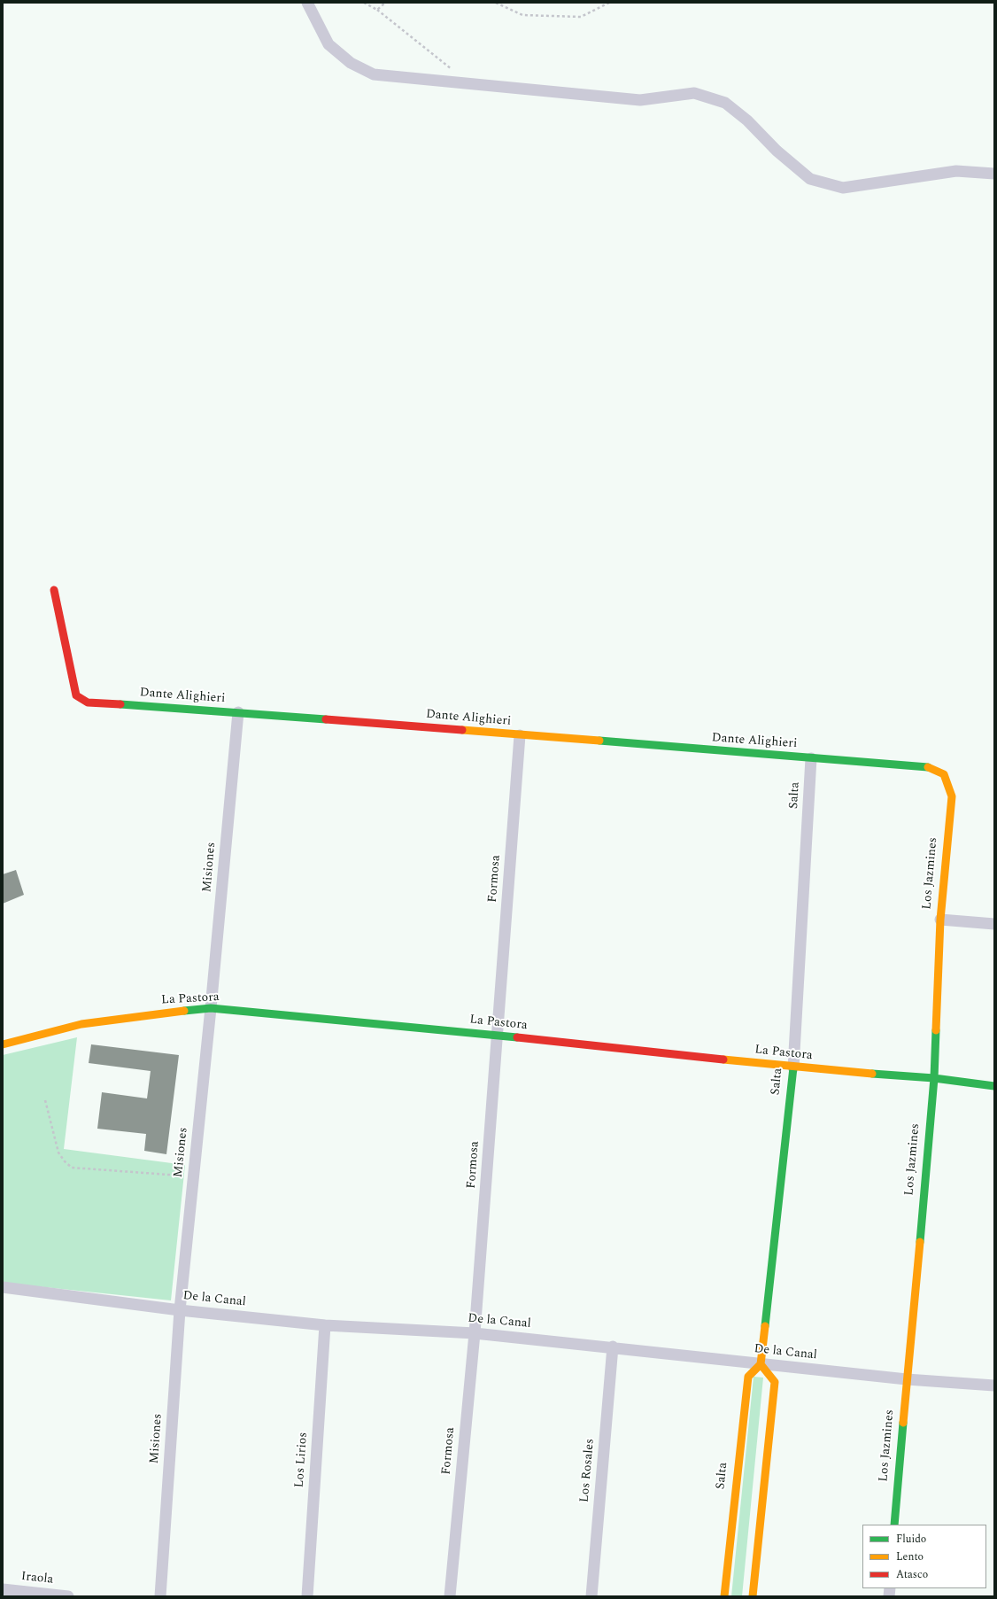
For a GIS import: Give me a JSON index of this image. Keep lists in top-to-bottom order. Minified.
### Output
{"streets":{"street":["Dante Alighieri","Salta","Misiones","Los Jazmines","Formosa","La Pastora","De la Canal","Los Lirios","Los Rosales","Iraola"]},"crossings":[["Dante Alighieri","Salta"],["Dante Alighieri","Misiones"],["Dante Alighieri","Los Jazmines"],["Dante Alighieri","Formosa"],["Salta","La Pastora"],["Salta","De la Canal"],["Misiones","La Pastora"],["Misiones","De la Canal"],["Los Jazmines","La Pastora"],["Los Jazmines","De la Canal"],["Formosa","La Pastora"],["Formosa","De la Canal"],["De la Canal","Los Lirios"],["De la Canal","Los Rosales"]],"legend":["Fluido","Lento","Atasco"]}
